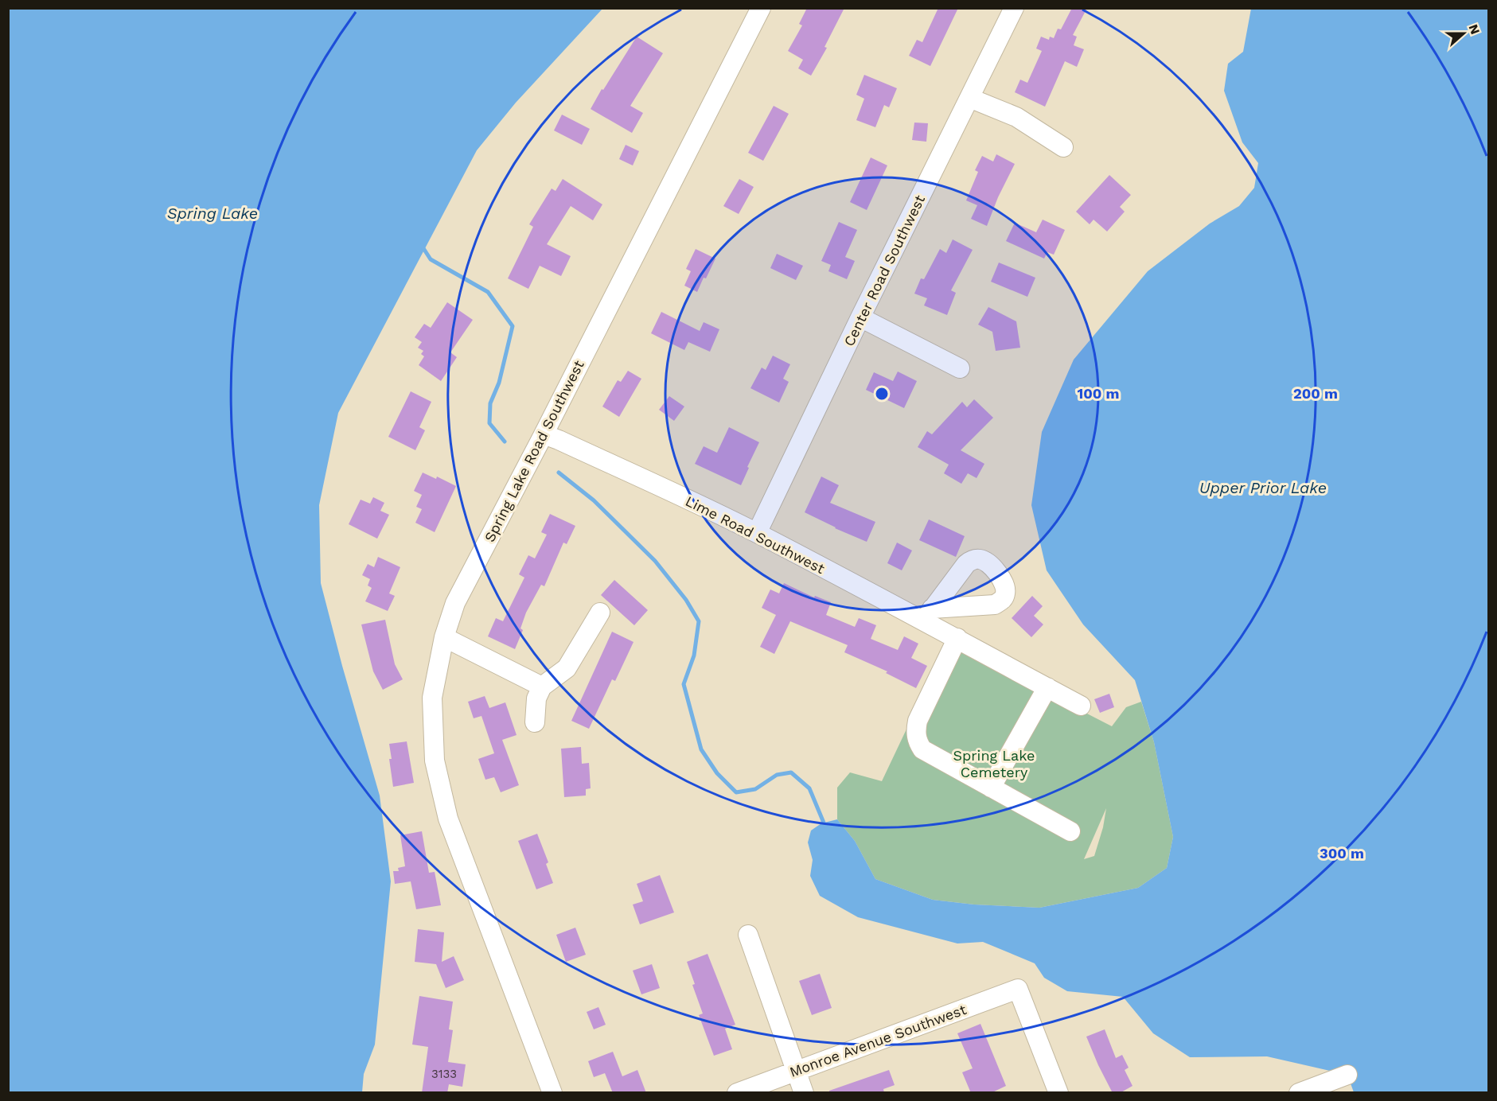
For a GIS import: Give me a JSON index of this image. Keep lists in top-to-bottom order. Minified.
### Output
{"streets":{"street":["Center Road Southwest","Spring Lake Road Southwest","Lime Road Southwest","Monroe Avenue Southwest"]},"crossings":[["Center Road Southwest","Lime Road Southwest"],["Spring Lake Road Southwest","Lime Road Southwest"]],"water":["Spring Lake","Upper Prior Lake"],"parks":["Spring Lake Cemetery"],"house_numbers":["3133"],"north":"right","rings":["100 m","200 m","300 m"]}
